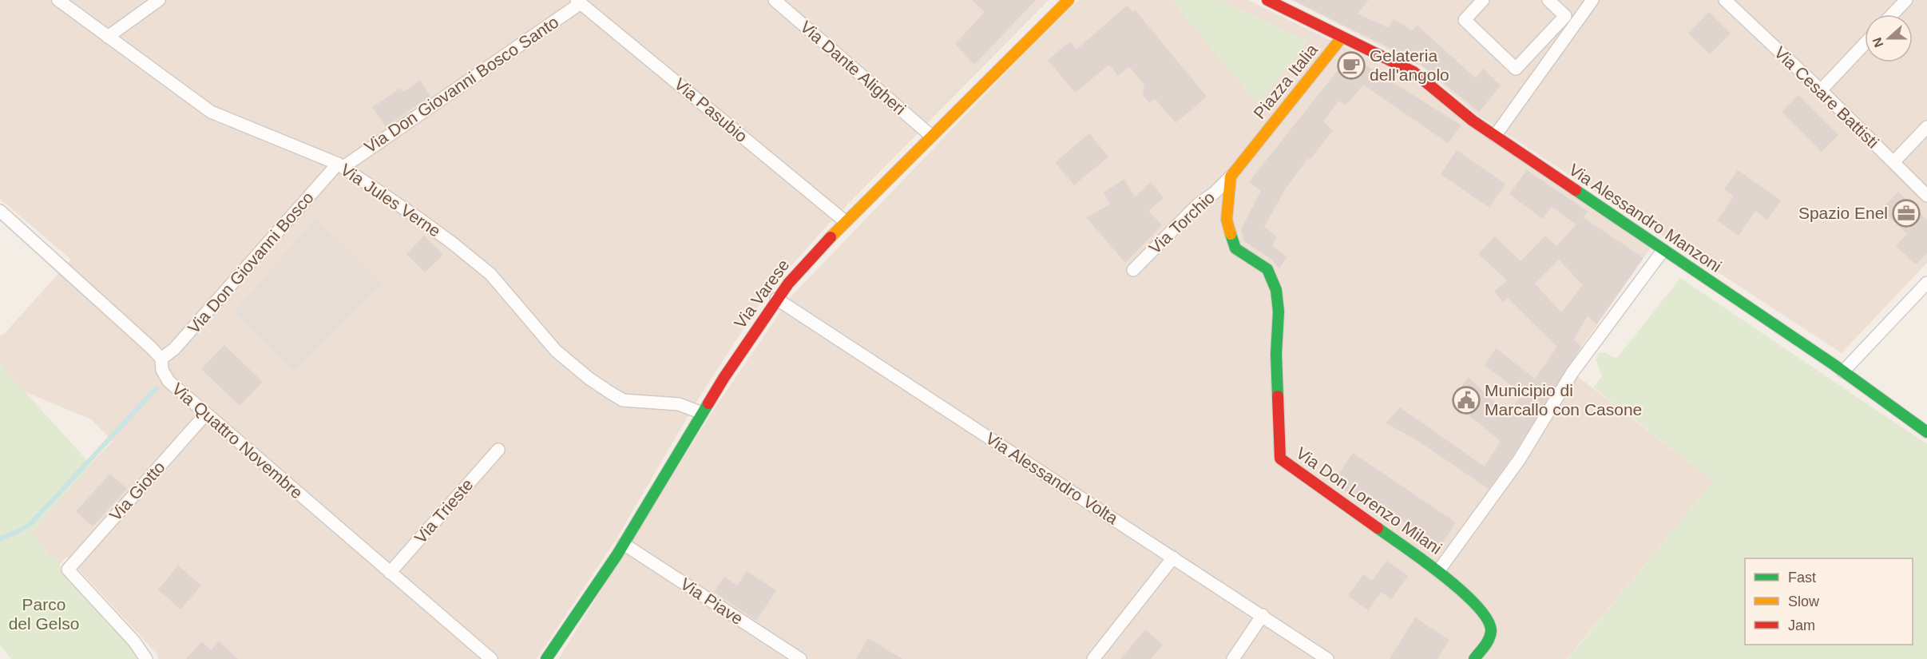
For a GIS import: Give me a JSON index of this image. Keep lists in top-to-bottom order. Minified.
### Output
{"streets":{"street":["Via Dante Aligheri","Piazza Italia","Via Don Giovanni Bosco Santo","Via Cesare Battisti","Via Pasubio","Via Jules Verne","Via Alessandro Manzoni","Via Torchio","Via Don Giovanni Bosco","Via Varese","Via Quattro Novembre","Via Alessandro Volta","Via Giotto","Via Don Lorenzo Milani","Via Trieste","Via Piave"]},"crossings":[["Via Dante Aligheri","Via Varese"],["Piazza Italia","Via Alessandro Manzoni"],["Piazza Italia","Via Torchio"],["Piazza Italia","Via Don Lorenzo Milani"],["Via Don Giovanni Bosco Santo","Via Pasubio"],["Via Don Giovanni Bosco Santo","Via Jules Verne"],["Via Don Giovanni Bosco Santo","Via Don Giovanni Bosco"],["Via Pasubio","Via Varese"],["Via Jules Verne","Via Don Giovanni Bosco"],["Via Jules Verne","Via Varese"],["Via Torchio","Via Don Lorenzo Milani"],["Via Don Giovanni Bosco","Via Quattro Novembre"],["Via Varese","Via Alessandro Volta"],["Via Varese","Via Piave"],["Via Quattro Novembre","Via Giotto"],["Via Quattro Novembre","Via Trieste"]],"parks":["Parco del Gelso"],"places":{"cafe":["Gelateria dell'angolo"],"office":["Spazio Enel"],"public building":["Municipio di Marcallo con Casone"]},"legend":["Fast","Slow","Jam"],"north":"left"}
